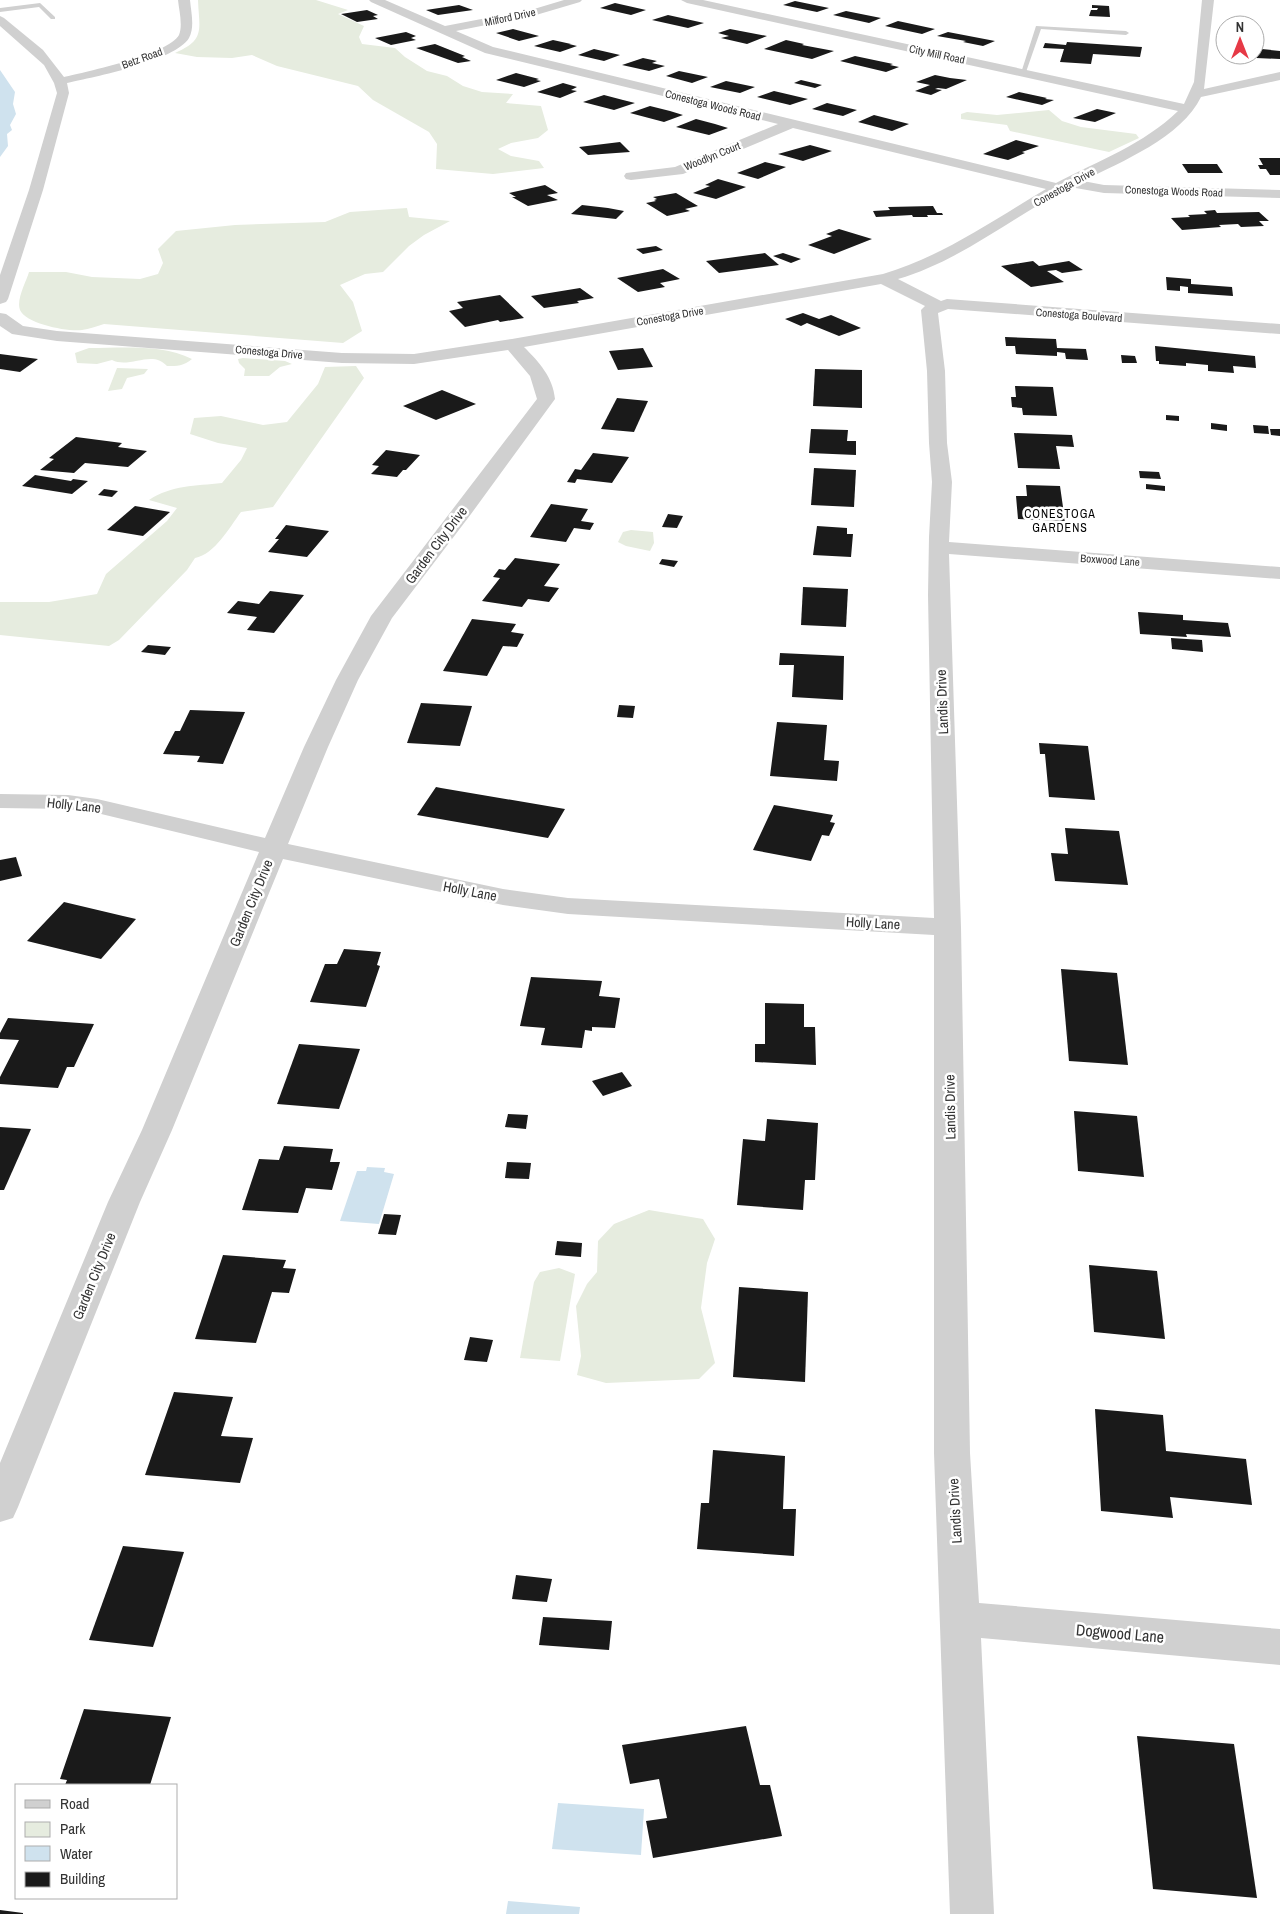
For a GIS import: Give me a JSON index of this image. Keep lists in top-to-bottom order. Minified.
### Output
{"streets":{"street":["Milford Drive","City Mill Road","Betz Road","Conestoga Woods Road","Woodlyn Court","Conestoga Drive","Conestoga Boulevard","Garden City Drive","Boxwood Lane","Landis Drive","Holly Lane","Dogwood Lane"]},"crossings":[["Milford Drive","Conestoga Woods Road"],["City Mill Road","Conestoga Drive"],["Conestoga Woods Road","Woodlyn Court"],["Conestoga Woods Road","Conestoga Drive"],["Conestoga Drive","Conestoga Boulevard"],["Conestoga Drive","Garden City Drive"],["Conestoga Boulevard","Landis Drive"],["Garden City Drive","Holly Lane"],["Boxwood Lane","Landis Drive"],["Landis Drive","Holly Lane"],["Landis Drive","Dogwood Lane"]],"districts":["CONESTOGA GARDENS"],"legend":["Road","Park","Water","Building"],"north":"top"}
